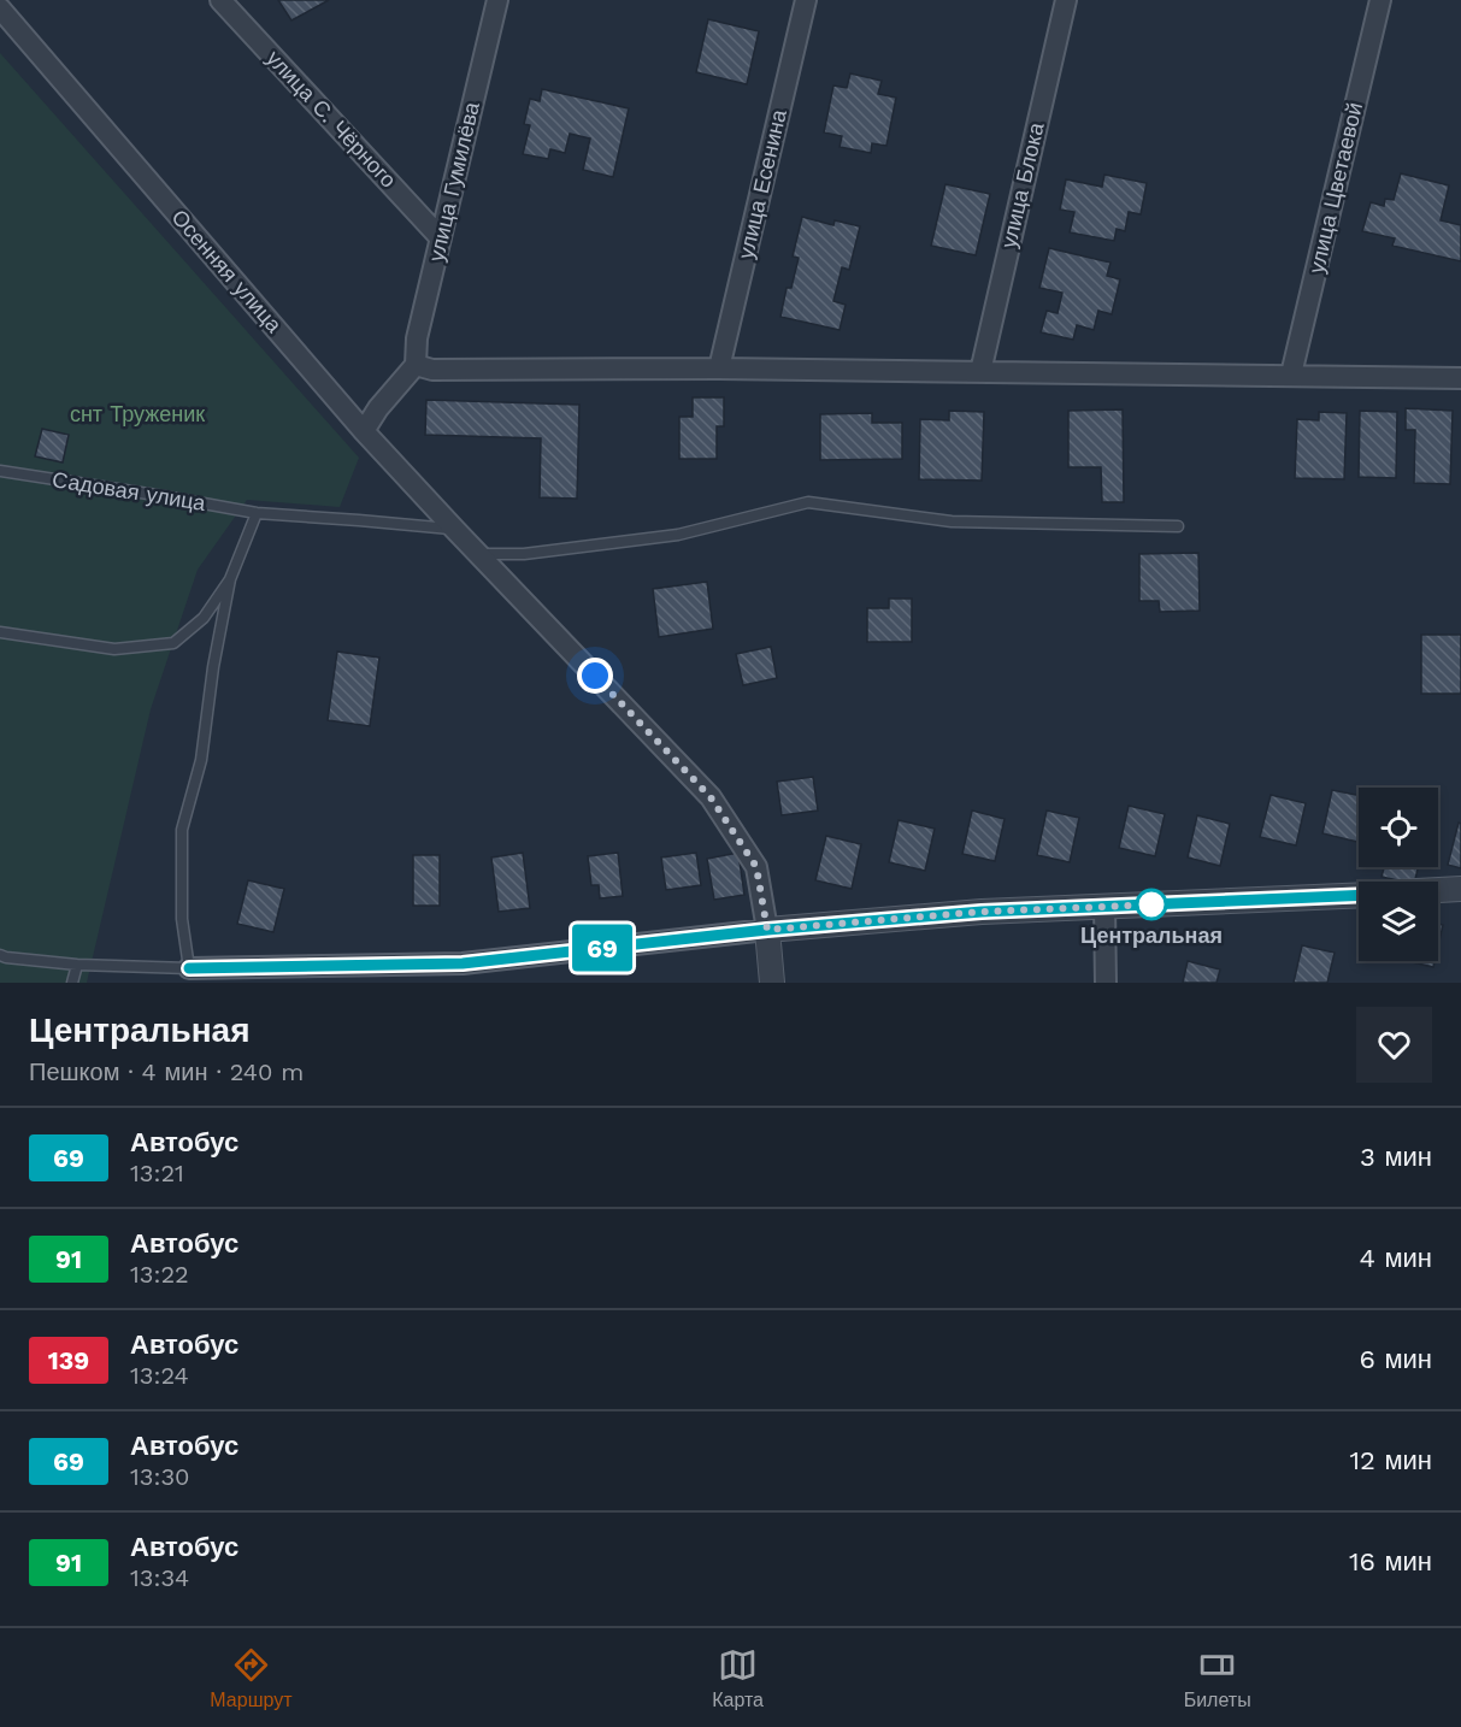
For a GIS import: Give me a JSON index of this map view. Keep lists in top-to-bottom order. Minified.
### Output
{"streets":{"street":["улица С. Чёрного","улица Гумилёва","улица Есенина","улица Блока","улица Цветаевой","Осенняя улица"],"lane":["Садовая улица"]},"crossings":[["улица С. Чёрного","улица Гумилёва"]],"parks":["снт Труженик"],"places":["Центральная"],"lines":["bus line 69"],"page":{"on_map":"69","heading":["Центральная","Пешком · 4 мин · 240 m"],"list":[{"mark":"69","name":"Автобус","note":"13:21","value":"3 мин"},{"mark":"91","name":"Автобус","note":"13:22","value":"4 мин"},{"mark":"139","name":"Автобус","note":"13:24","value":"6 мин"},{"mark":"69","name":"Автобус","note":"13:30","value":"12 мин"},{"mark":"91","name":"Автобус","note":"13:34","value":"16 мин"}],"tabs":["Маршрут","Карта","Билеты"]}}
